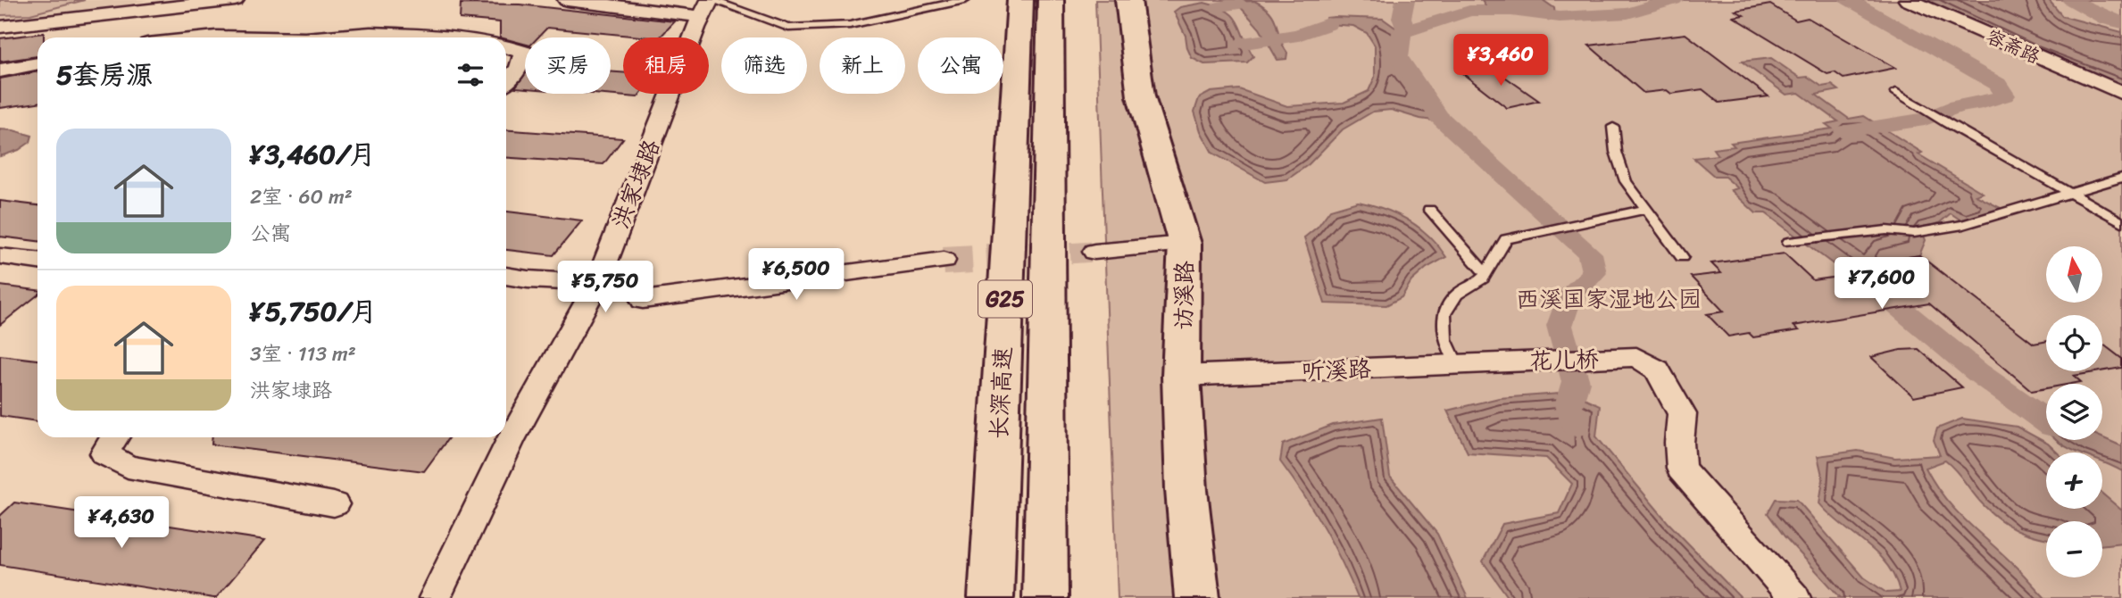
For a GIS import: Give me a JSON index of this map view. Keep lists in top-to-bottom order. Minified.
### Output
{"streets":{"main road":["访溪路","G25","长深高速"],"street":["容斋路","洪家埭路","花儿桥","听溪路"]},"crossings":[["访溪路","听溪路"],["花儿桥","听溪路"]],"parks":["西溪国家湿地公园"],"north":"top","page":{"price":["¥3,460","¥6,500","¥7,600","¥5,750","¥4,630"],"chip":["买房","租房","筛选","新上","公寓"],"heading":"5套房源","list":[{"name":"¥3,460/月","note":"2室 · 60 m² · 公寓"},{"name":"¥5,750/月","note":"3室 · 113 m² · 洪家埭路"}],"map_buttons":["+","−"]}}
